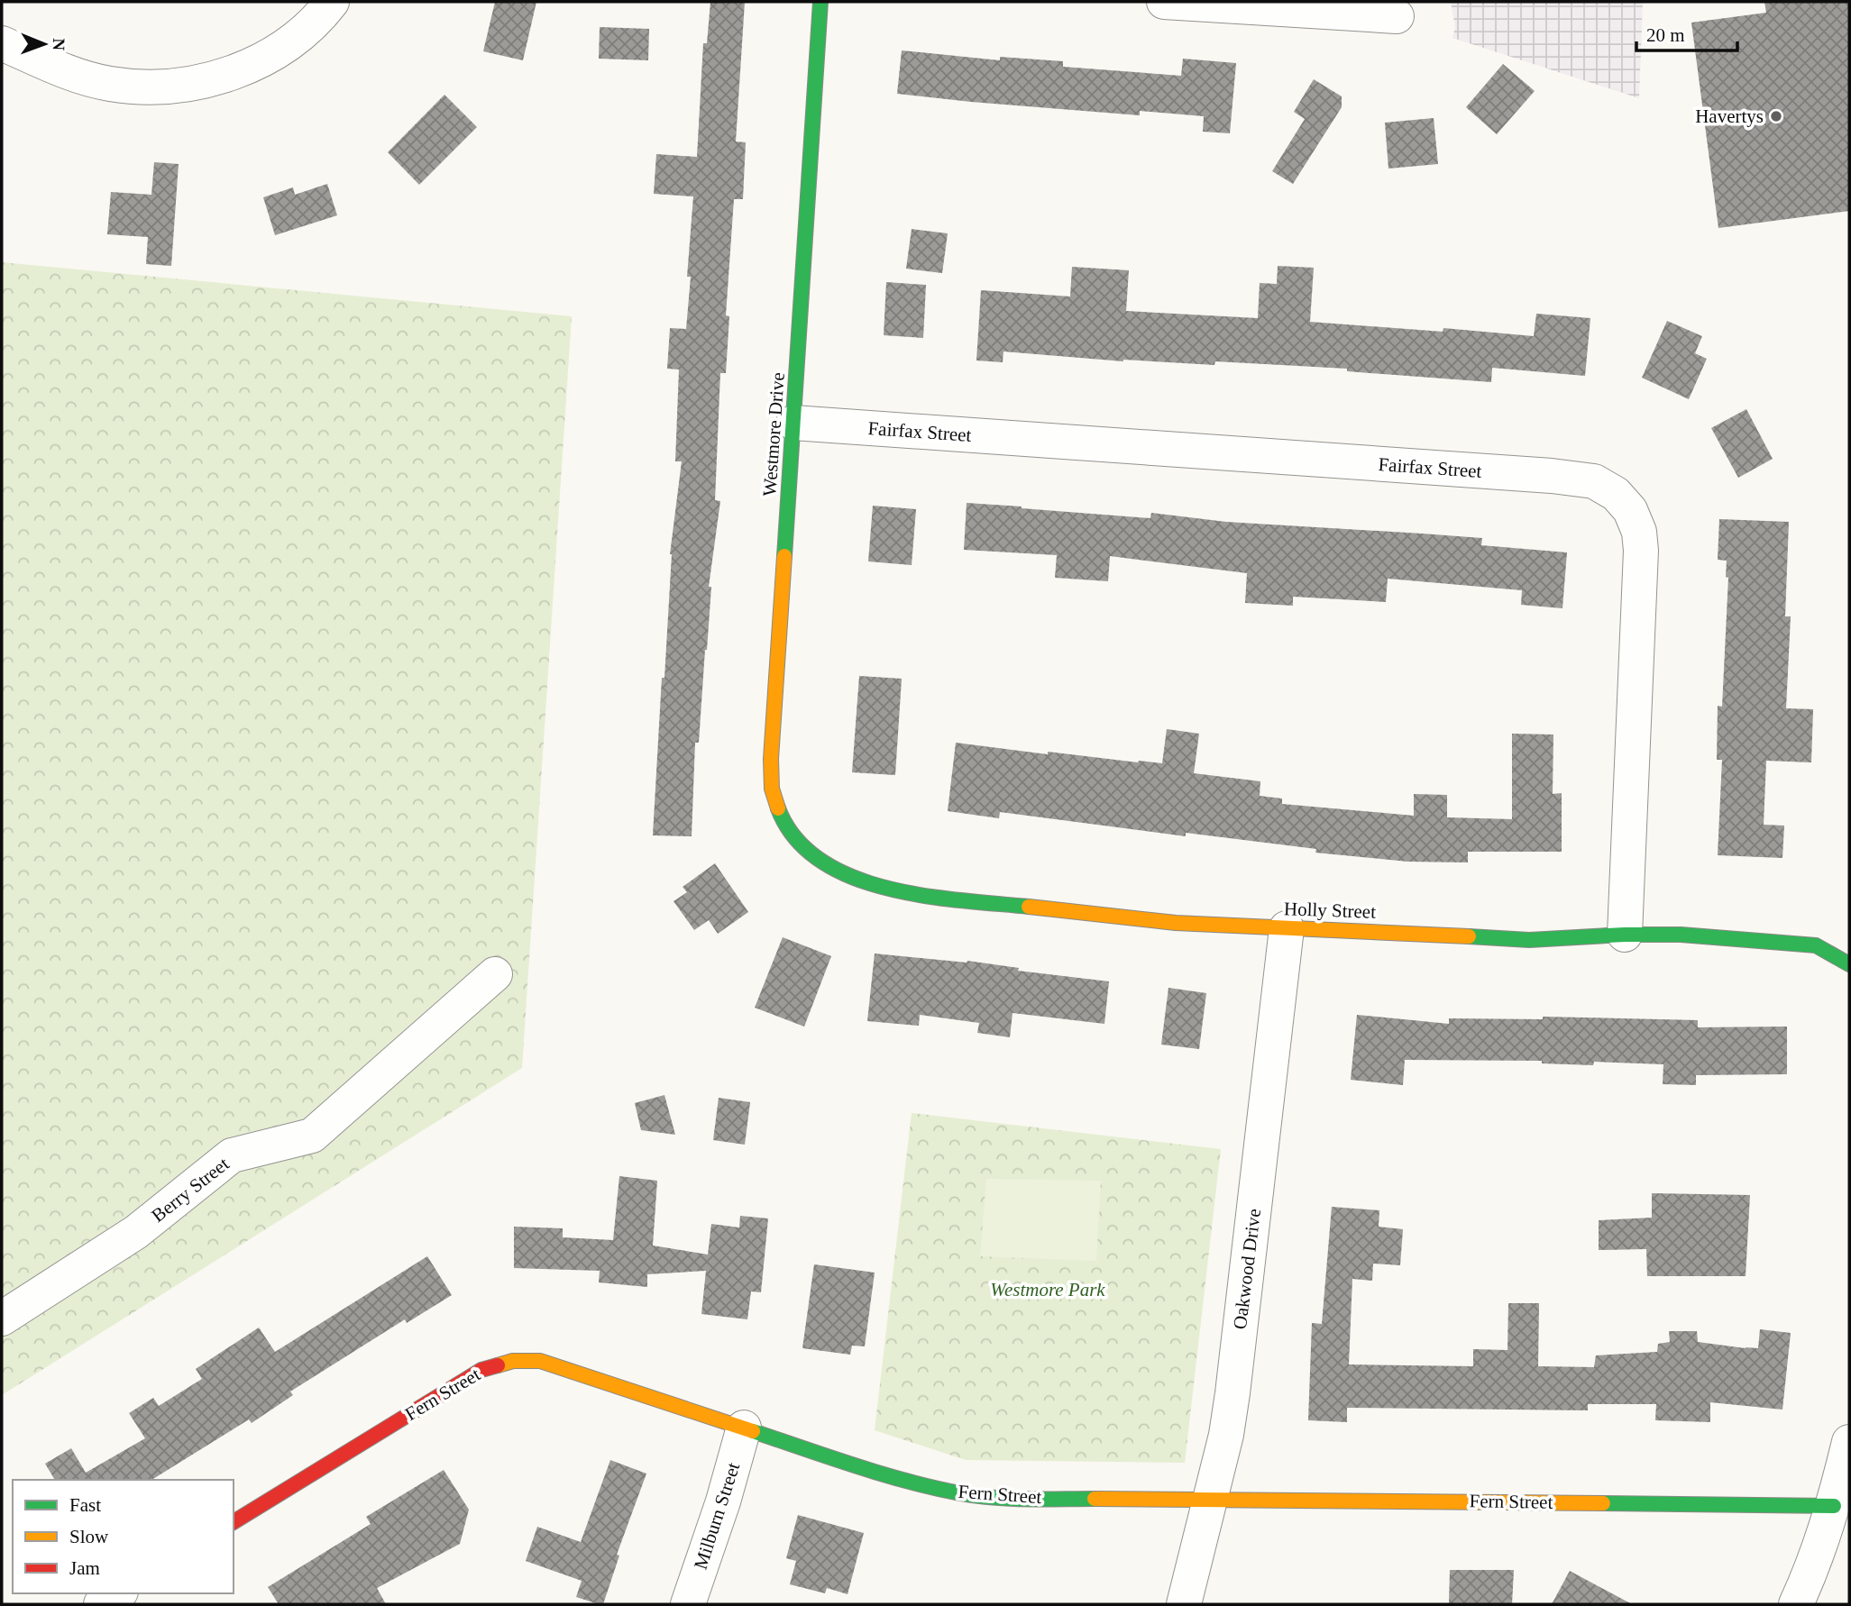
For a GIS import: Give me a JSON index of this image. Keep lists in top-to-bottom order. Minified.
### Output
{"streets":{"street":["Fairfax Street","Westmore Drive","Holly Street","Berry Street","Oakwood Drive","Fern Street","Milburn Street"]},"crossings":[["Fairfax Street","Westmore Drive"],["Fairfax Street","Holly Street"],["Westmore Drive","Holly Street"],["Holly Street","Oakwood Drive"],["Oakwood Drive","Fern Street"],["Fern Street","Milburn Street"]],"parks":["Westmore Park"],"places":["Havertys"],"legend":["Fast","Slow","Jam"],"scale_bar":"20 m","north":"right"}
